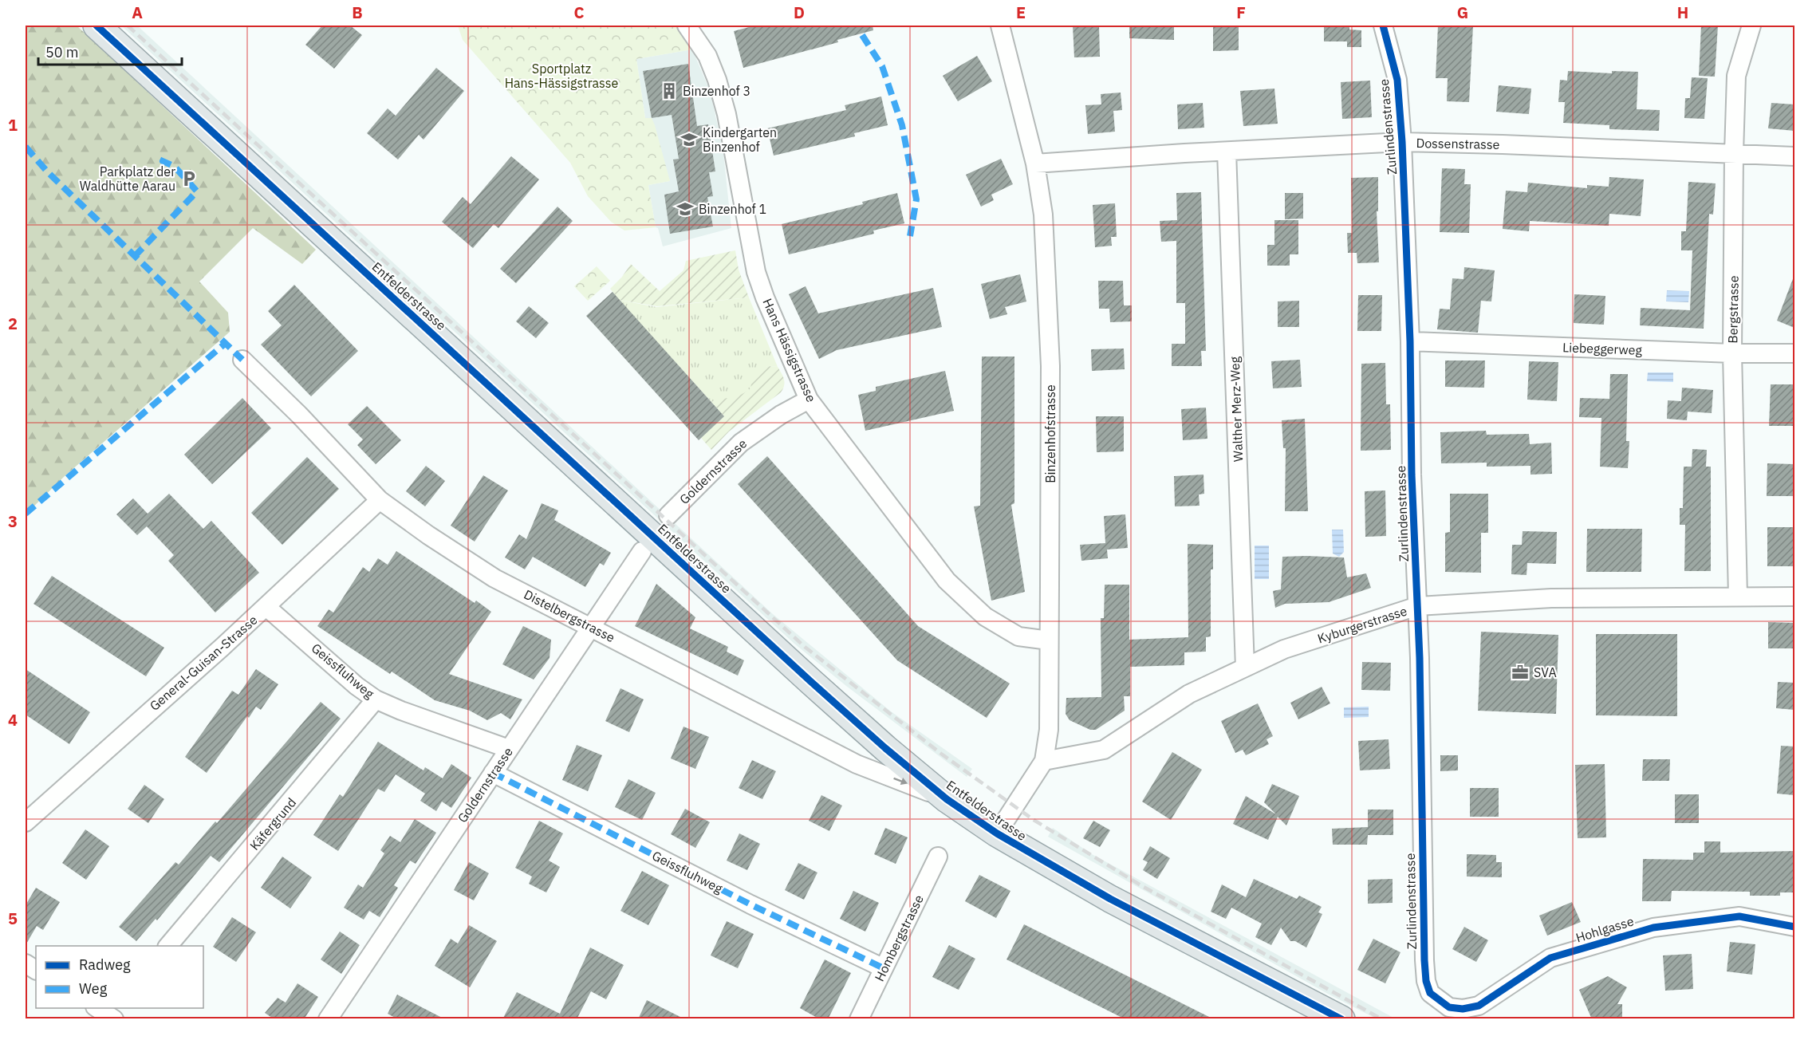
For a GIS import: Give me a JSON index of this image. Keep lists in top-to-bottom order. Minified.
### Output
{"streets":{"main road":["Entfelderstrasse"],"street":["Zurlindenstrasse","Dossenstrasse","Bergstrasse","Liebeggerweg","Hans Hässigstrasse","Walther Merz-Weg","Binzenhofstrasse","Goldernstrasse","Distelbergstrasse","Kyburgerstrasse","General-Guisan-Strasse","Geissfluhweg","Käfergrund","Hohlgasse","Hombergstrasse"]},"crossings":[["Zurlindenstrasse","Dossenstrasse"],["Zurlindenstrasse","Liebeggerweg"],["Zurlindenstrasse","Kyburgerstrasse"],["Zurlindenstrasse","Hohlgasse"],["Dossenstrasse","Bergstrasse"],["Dossenstrasse","Walther Merz-Weg"],["Dossenstrasse","Binzenhofstrasse"],["Entfelderstrasse","Binzenhofstrasse"],["Entfelderstrasse","Distelbergstrasse"],["Bergstrasse","Liebeggerweg"],["Bergstrasse","Kyburgerstrasse"],["Hans Hässigstrasse","Binzenhofstrasse"],["Hans Hässigstrasse","Goldernstrasse"],["Walther Merz-Weg","Kyburgerstrasse"],["Binzenhofstrasse","Kyburgerstrasse"],["Goldernstrasse","Distelbergstrasse"],["Goldernstrasse","Geissfluhweg"],["Distelbergstrasse","General-Guisan-Strasse"],["General-Guisan-Strasse","Geissfluhweg"],["Geissfluhweg","Käfergrund"],["Geissfluhweg","Hombergstrasse"]],"one_way":["Distelbergstrasse"],"parks":["Sportplatz Hans-Hässigstrasse"],"places":{"building":["Binzenhof 3"],"school or university":["Kindergarten Binzenhof","Binzenhof 1"],"parking":["Parkplatz der Waldhütte Aarau"],"office":["SVA"]},"legend":["Radweg","Weg"],"scale_bar":"50 m","grid":{"columns":["A","B","C","D","E","F","G","H"],"rows":["1","2","3","4","5"]}}
